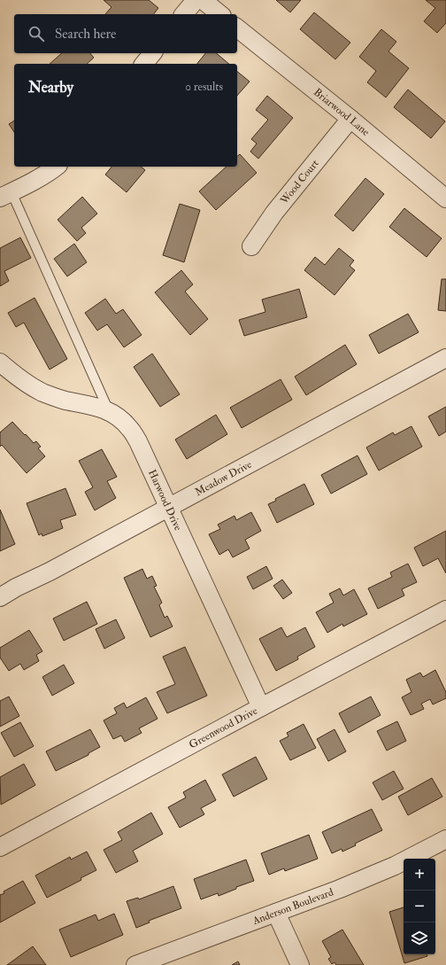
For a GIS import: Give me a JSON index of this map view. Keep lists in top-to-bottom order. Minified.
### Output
{"streets":{"street":["Briarwood Lane","Wood Court","Meadow Drive","Harwood Drive","Greenwood Drive","Anderson Boulevard"]},"crossings":[["Briarwood Lane","Wood Court"],["Meadow Drive","Harwood Drive"],["Harwood Drive","Greenwood Drive"]],"page":{"search":"Search here","heading":["Nearby","0 results"],"map_buttons":["+","−"]}}
